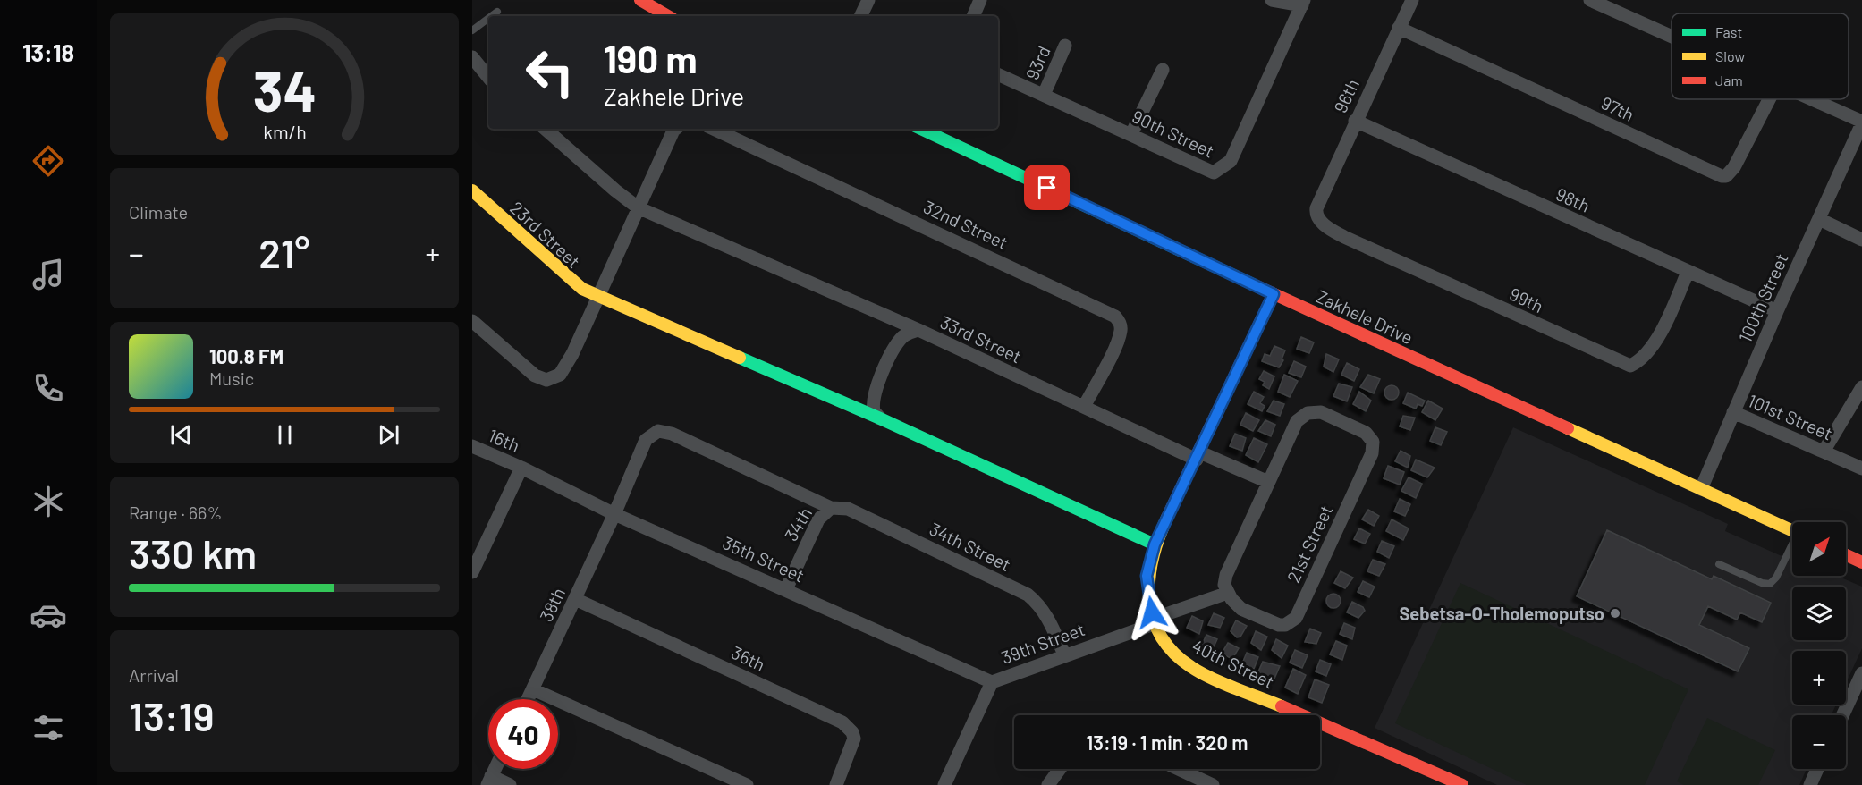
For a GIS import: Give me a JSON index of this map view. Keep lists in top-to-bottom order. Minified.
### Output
{"streets":{"street":["93rd","96th","97th","90th Street","98th","32nd Street","23rd Street","100th Street","99th","Zakhele Drive","33rd Street","101st Street","16th","34th","21st Street","34th Street","35th Street","38th","39th Street","36th","40th Street"]},"crossings":[["93rd","90th Street"],["96th","97th"],["96th","98th"],["96th","99th"],["98th","100th Street"],["98th","99th"],["32nd Street","33rd Street"],["23rd Street","33rd Street"],["100th Street","Zakhele Drive"],["100th Street","101st Street"],["Zakhele Drive","40th Street"],["33rd Street","21st Street"],["33rd Street","40th Street"],["16th","35th Street"],["34th","34th Street"],["34th","35th Street"],["21st Street","39th Street"],["34th Street","35th Street"],["34th Street","38th"],["34th Street","39th Street"],["35th Street","38th"],["35th Street","39th Street"],["38th","36th"],["39th Street","40th Street"]],"places":["Sebetsa-O-Tholemoputso"],"legend":["Fast","Slow","Jam"],"north":"top right","page":{"tabs":"13:18","turn":["190 m","Zakhele Drive"],"tile":["Climate",["Range · 66%","330 km"],["Arrival","13:19"]],"heat":["−","21°","+"],"song":["100.8 FM","Music"],"map_buttons":["+","−"],"limit":"40","trip":"13:19 · 1 min · 320 m","gauge":["34","km/h"]}}
